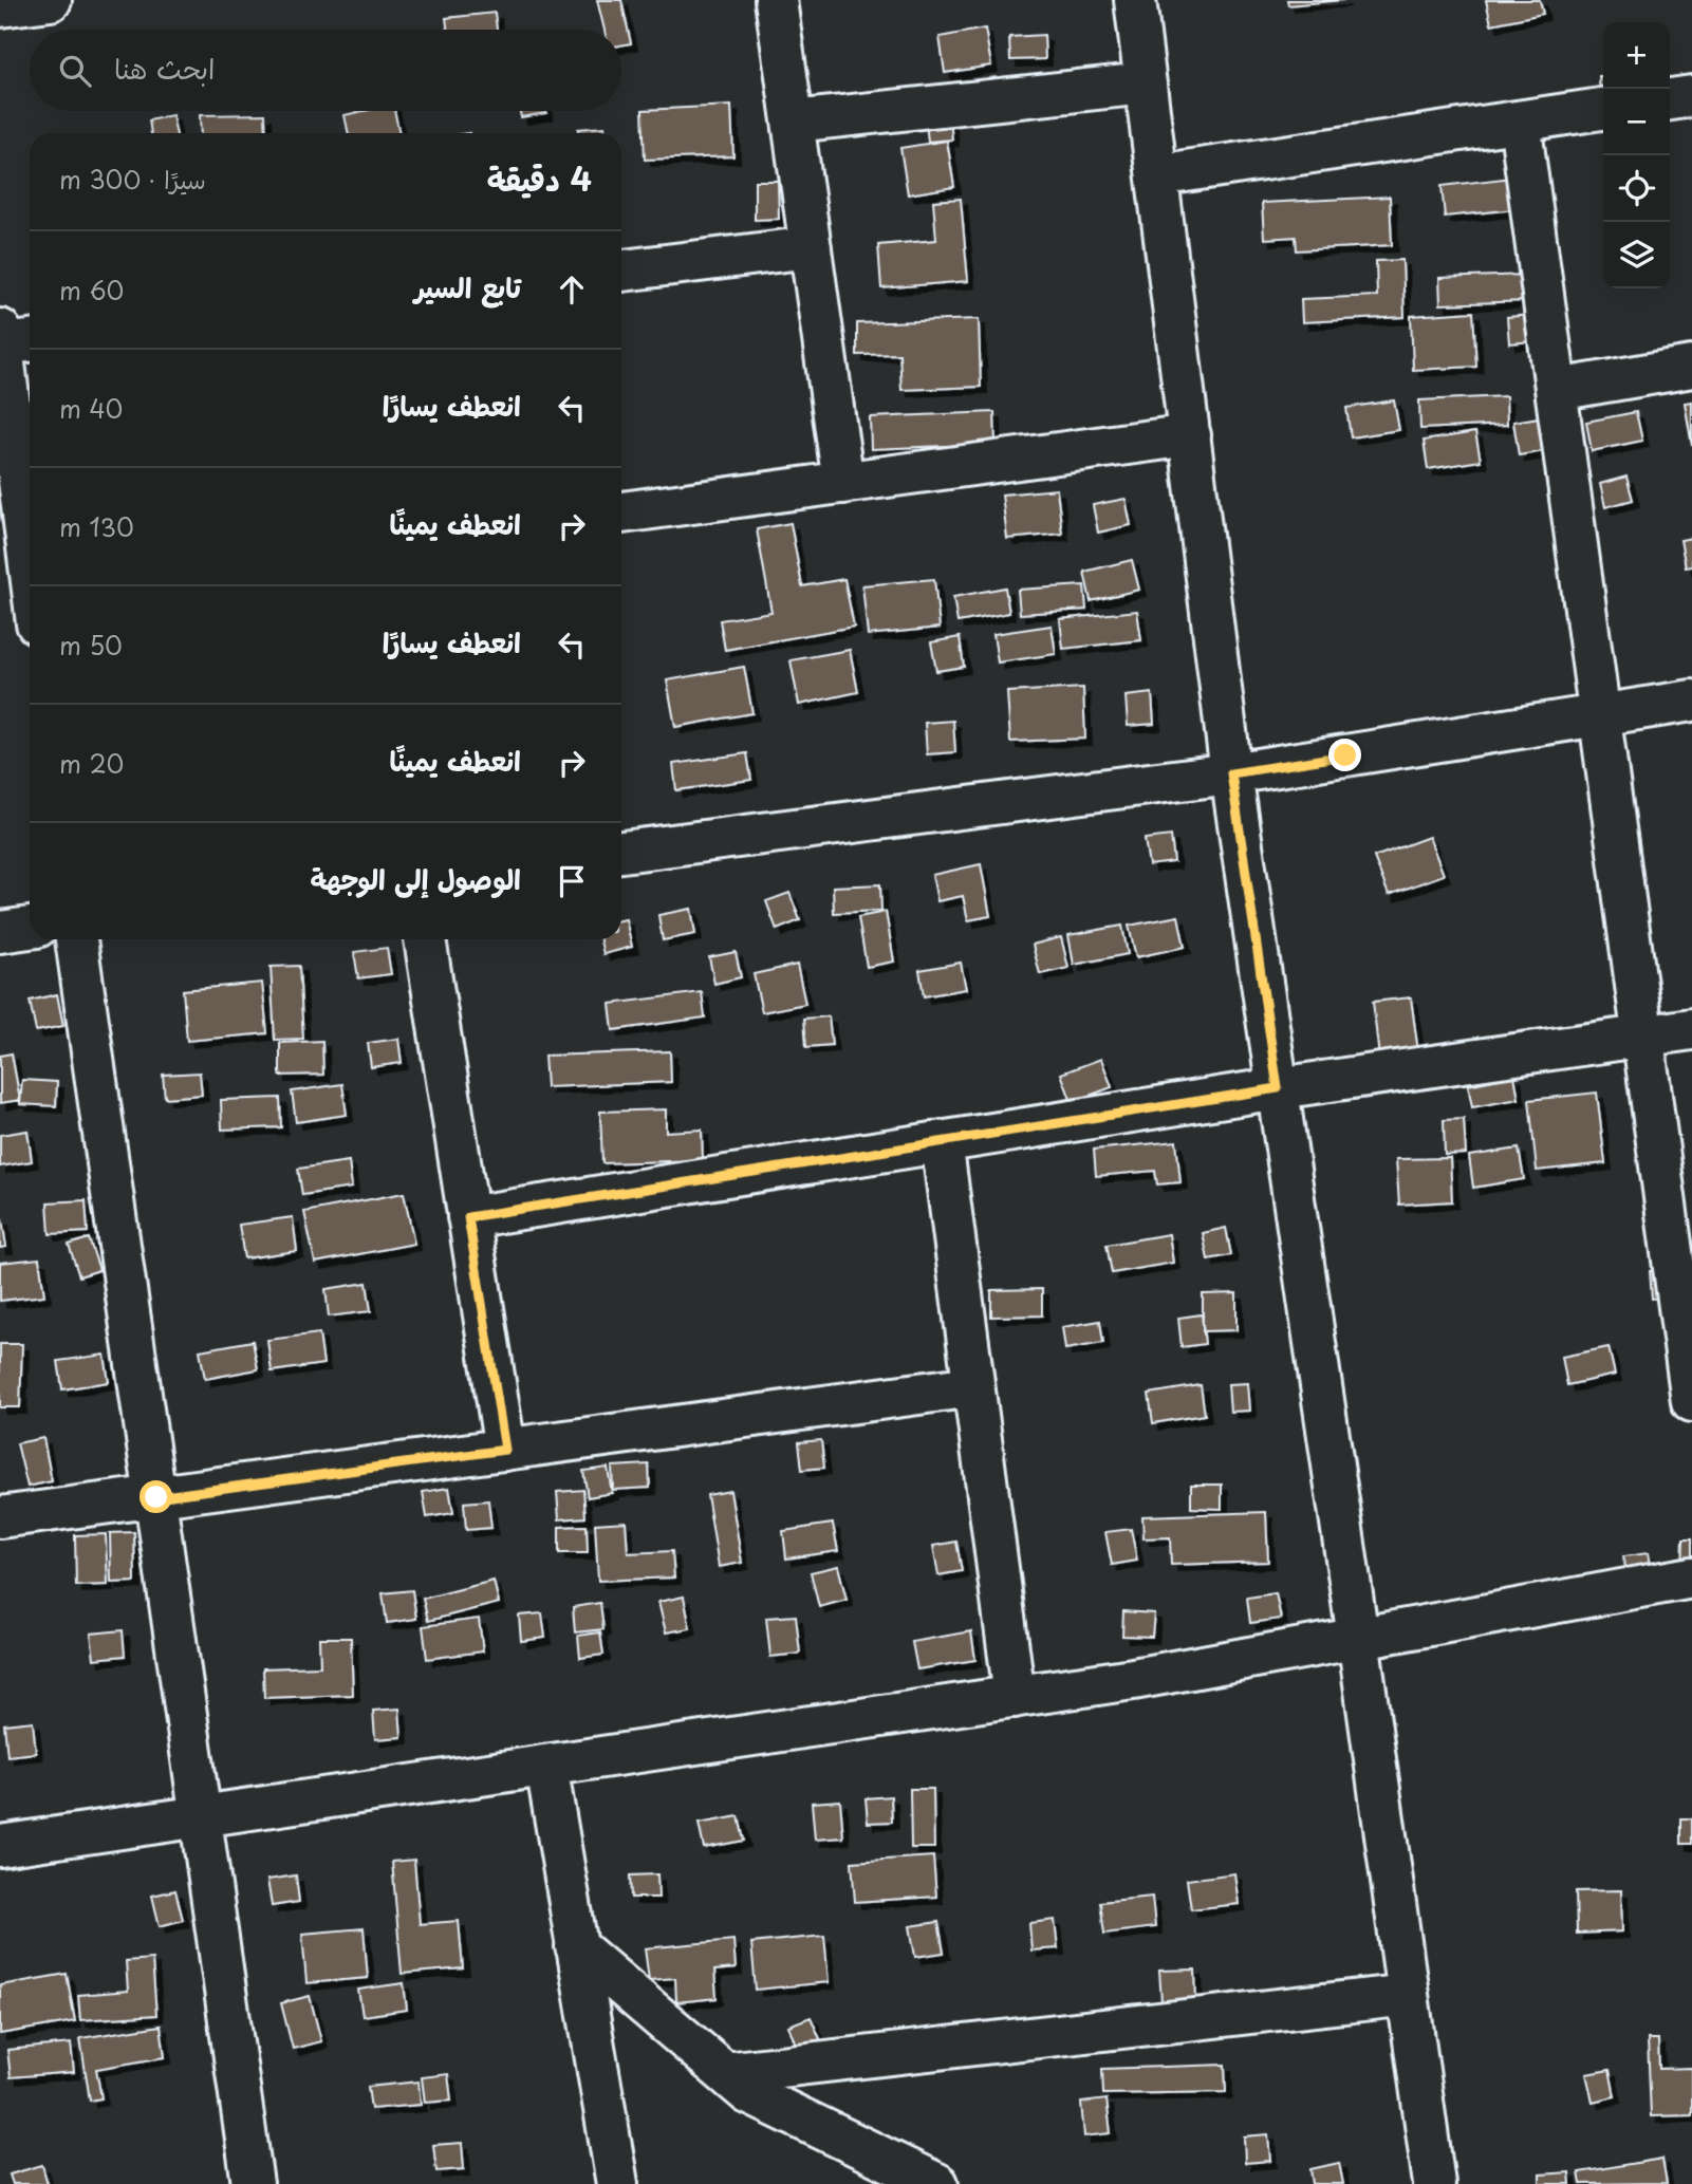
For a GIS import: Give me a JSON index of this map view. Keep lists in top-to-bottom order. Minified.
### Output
{"page":{"map_buttons":["+","−"],"search":"ابحث هنا","heading":["4 دقيقة","سيرًا · 300 m"],"list":[["تابع السير","60 m"],["انعطف يسارًا","40 m"],["انعطف يمينًا","130 m"],["انعطف يسارًا","50 m"],["انعطف يمينًا","20 m"],"الوصول إلى الوجهة"]}}
